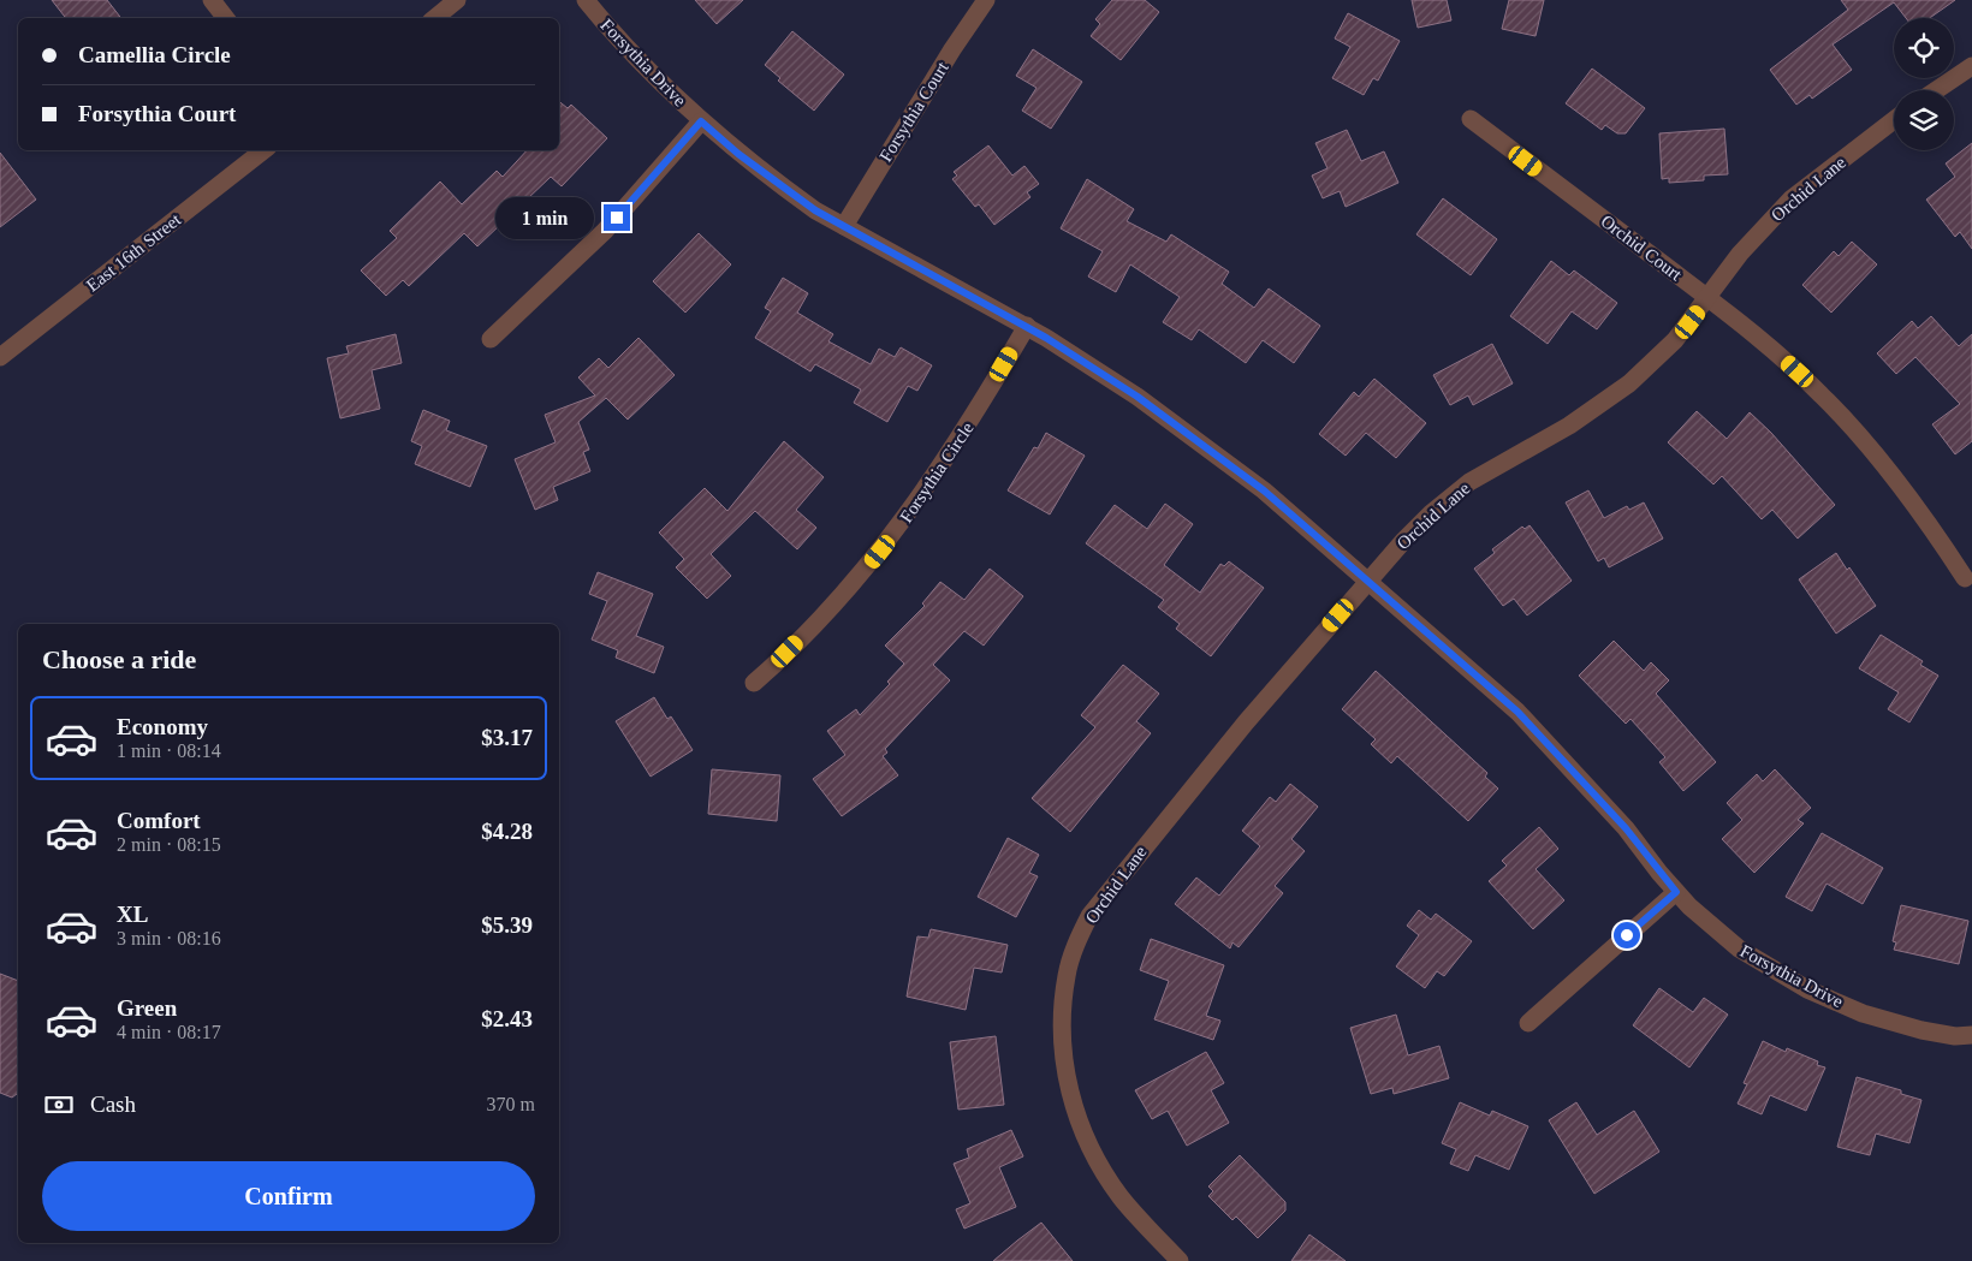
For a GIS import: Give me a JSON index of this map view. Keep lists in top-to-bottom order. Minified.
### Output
{"streets":{"street":["Forsythia Drive","Forsythia Court","Orchid Lane","Orchid Court","East 16th Street","Forsythia Circle"]},"crossings":[["Forsythia Drive","Forsythia Court"],["Forsythia Drive","Orchid Lane"],["Forsythia Drive","Forsythia Circle"],["Orchid Lane","Orchid Court"]],"page":{"banner":["Camellia Circle","Forsythia Court"],"bubble":"1 min","heading":"Choose a ride","list":[{"name":"Economy","note":"1 min · 08:14","value":"$3.17"},{"name":"Comfort","note":"2 min · 08:15","value":"$4.28"},{"name":"XL","note":"3 min · 08:16","value":"$5.39"},{"name":"Green","note":"4 min · 08:17","value":"$2.43"}],"pay":["Cash","370 m"],"buttons":"Confirm"}}
